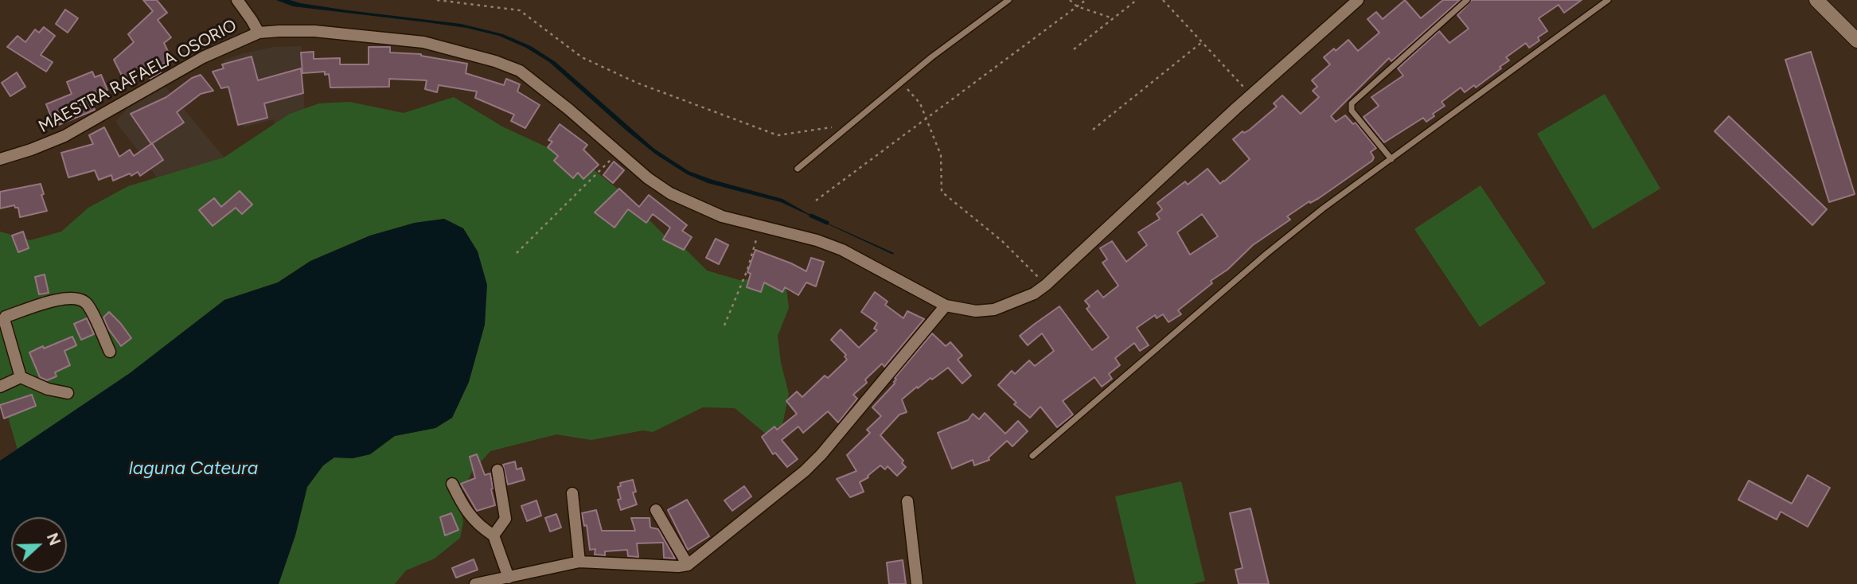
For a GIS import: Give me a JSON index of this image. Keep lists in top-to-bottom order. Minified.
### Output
{"streets":{"street":["MAESTRA RAFAELA OSORIO"]},"water":["laguna Cateura"],"north":"right"}
